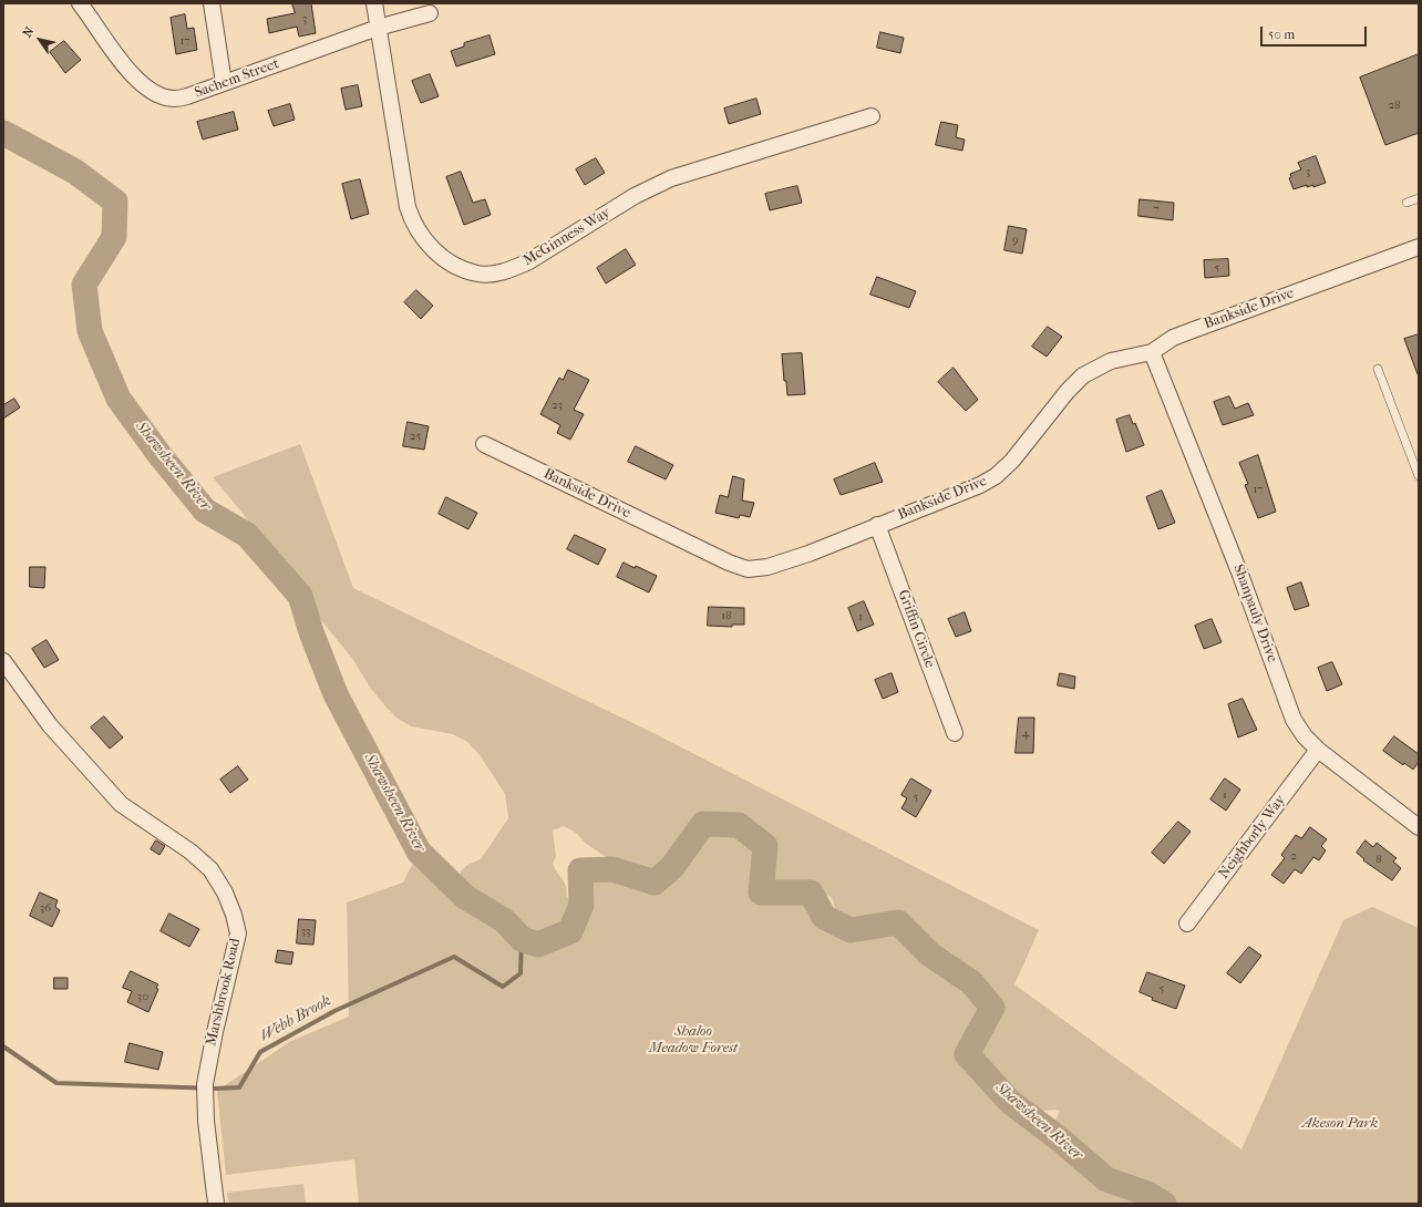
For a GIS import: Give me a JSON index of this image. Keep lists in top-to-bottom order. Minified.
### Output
{"streets":{"street":["Sachem Street","McGinness Way","Bankside Drive","Shanpauly Drive","Griffin Circle","Neighborly Way","Marshbrook Road"]},"crossings":[["Sachem Street","McGinness Way"],["Bankside Drive","Shanpauly Drive"],["Bankside Drive","Griffin Circle"],["Shanpauly Drive","Neighborly Way"]],"water":["Shawsheen River","Webb Brook"],"parks":["Shaloo Meadow Forest","Akeson Park"],"house_numbers":["3","17","28","3","7","9","5","23","25","17","18","1","4","1","5","2","8","36","33","5","30"],"scale_bar":"50 m","north":"top left"}
